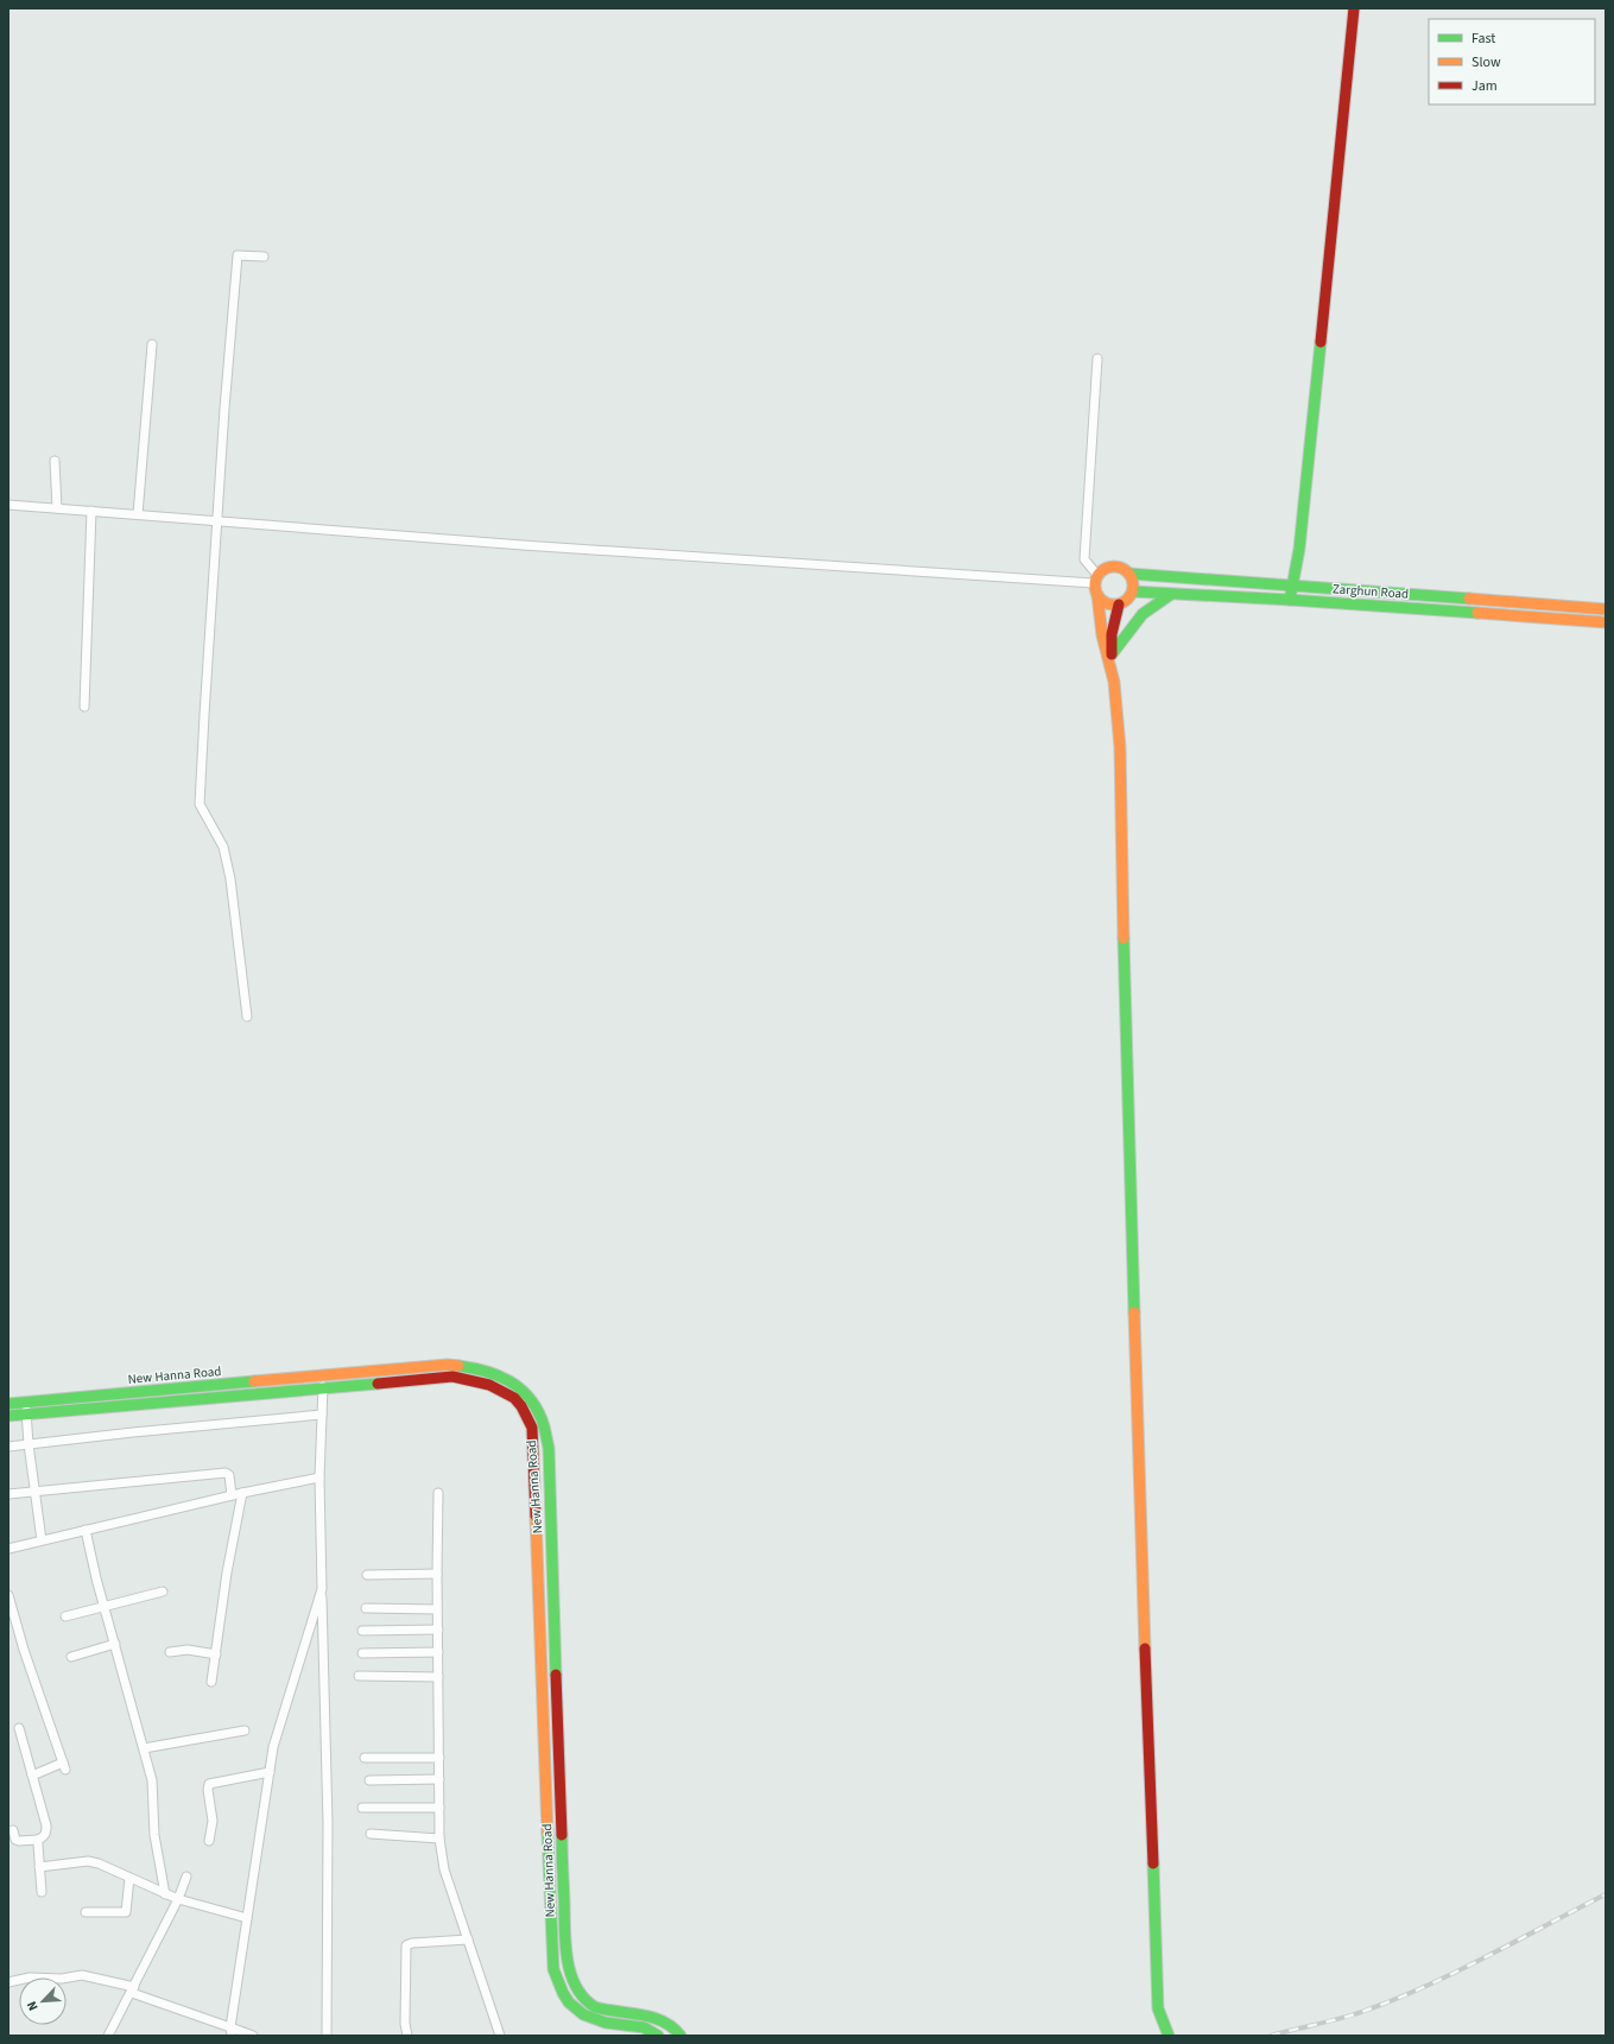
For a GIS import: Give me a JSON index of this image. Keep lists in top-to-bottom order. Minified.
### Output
{"streets":{"street":["Zarghun Road","New Hanna Road"]},"legend":["Fast","Slow","Jam"],"north":"bottom left"}
